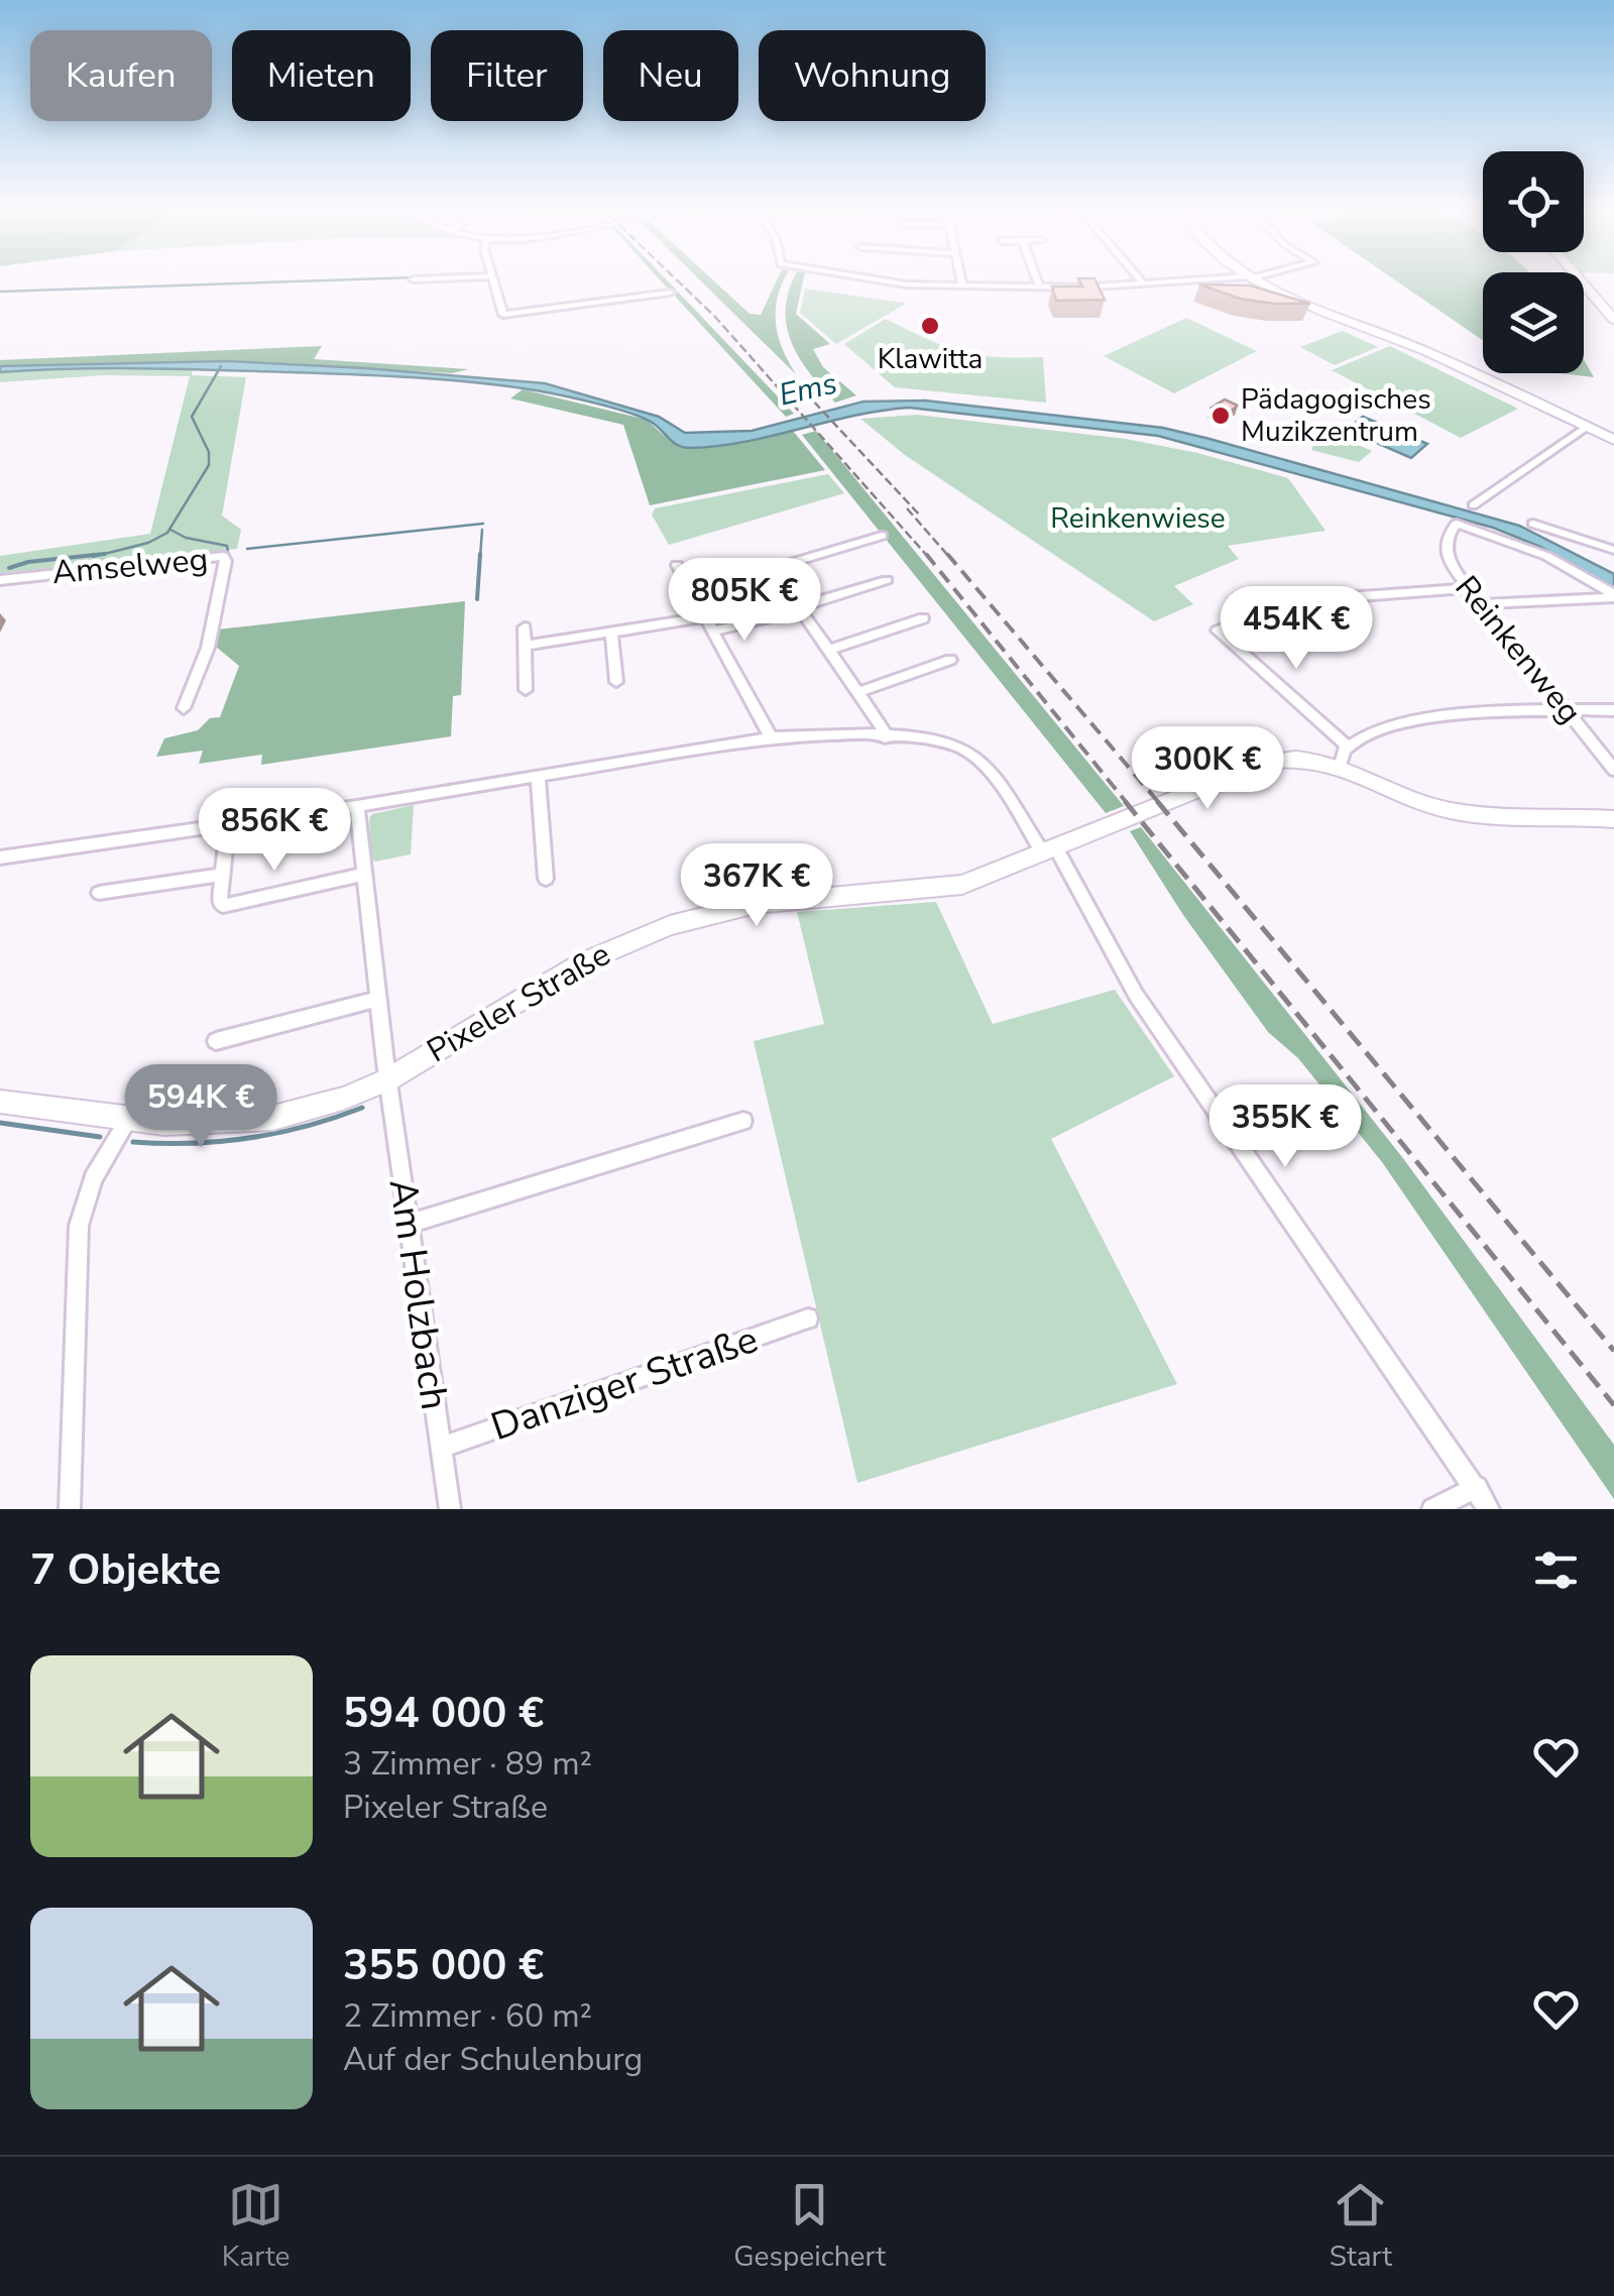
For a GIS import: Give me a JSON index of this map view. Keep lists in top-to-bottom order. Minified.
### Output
{"streets":{"main road":["Pixeler Straße"],"street":["Amselweg","Reinkenweg","Am Holzbach","Danziger Straße"]},"crossings":[["Pixeler Straße","Am Holzbach"],["Am Holzbach","Danziger Straße"]],"water":["Ems"],"parks":["Reinkenwiese"],"places":["Klawitta","Pädagogisches Muzikzentrum"],"page":{"chip":["Kaufen","Mieten","Filter","Neu","Wohnung"],"price":["805K €","454K €","300K €","856K €","367K €","594K €","355K €"],"heading":"7 Objekte","list":[{"name":"594 000 €","note":"3 Zimmer · 89 m² · Pixeler Straße"},{"name":"355 000 €","note":"2 Zimmer · 60 m² · Auf der Schulenburg"}],"tabs":["Karte","Gespeichert","Start"]}}
